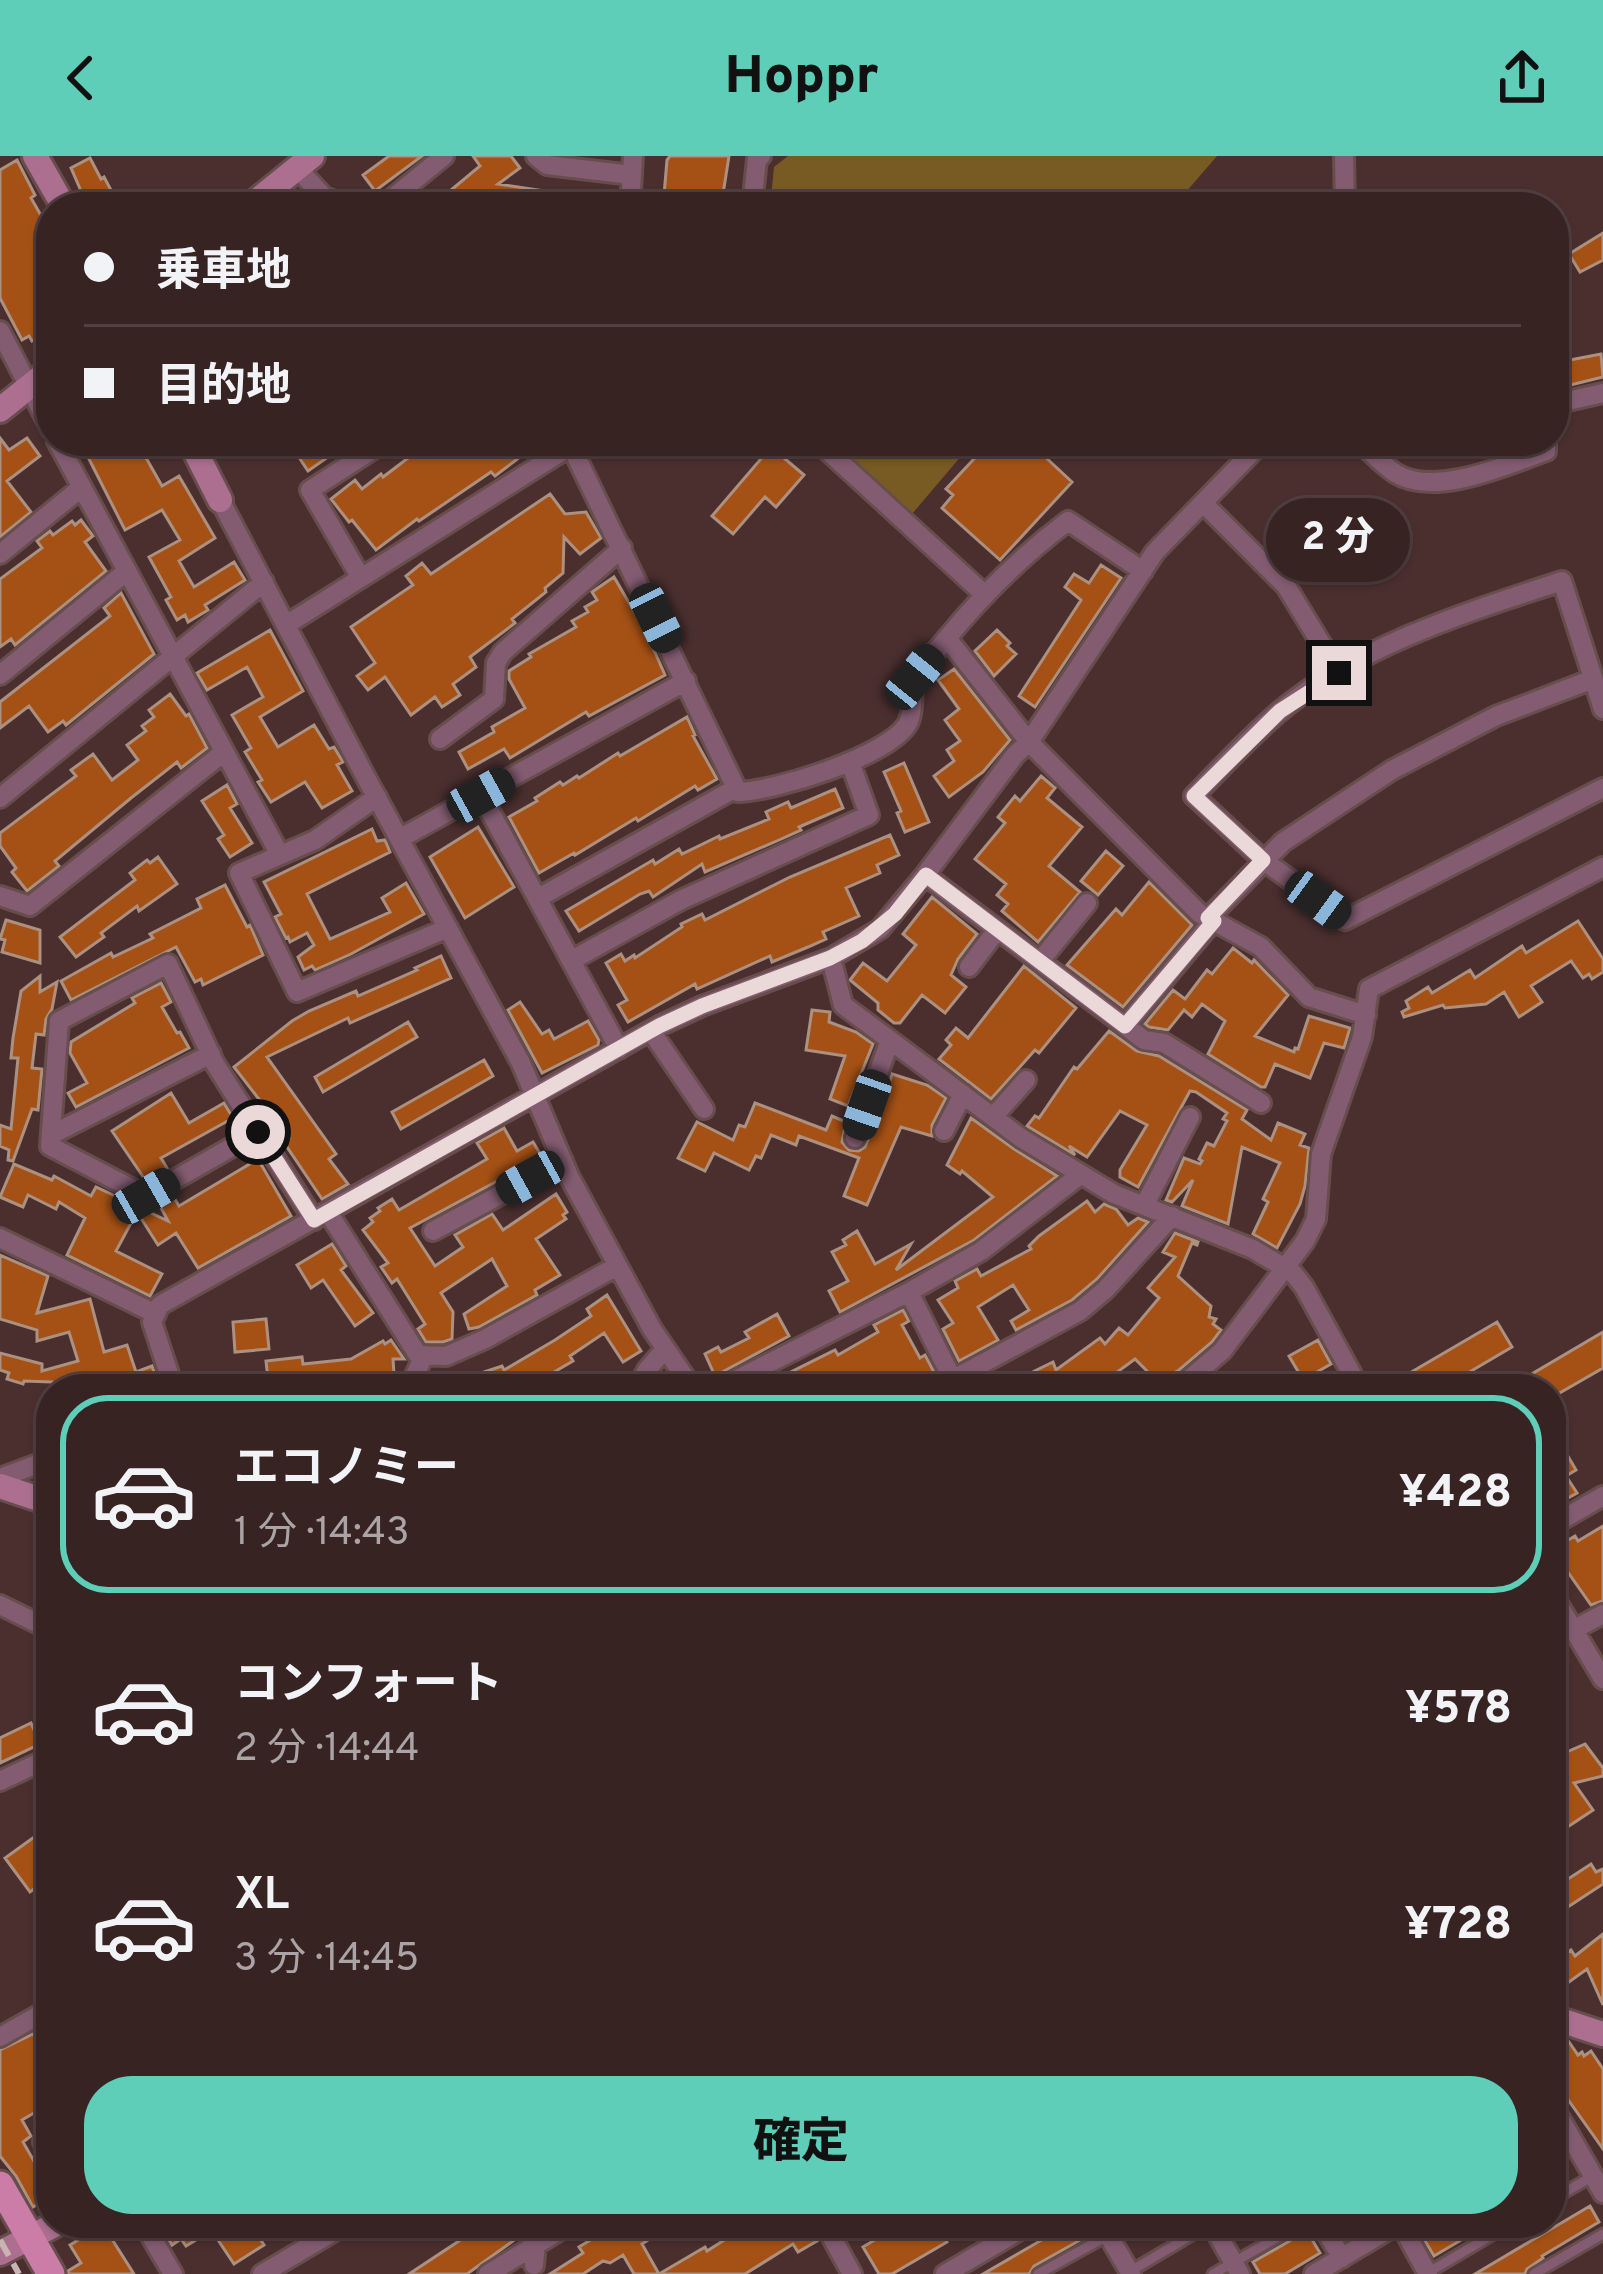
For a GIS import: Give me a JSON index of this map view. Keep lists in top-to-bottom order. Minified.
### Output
{"page":{"header":"Hoppr","banner":["乗車地","目的地"],"bubble":"2 分","list":[{"name":"エコノミー","note":"1 分 · 14:43","value":"¥428"},{"name":"コンフォート","note":"2 分 · 14:44","value":"¥578"},{"name":"XL","note":"3 分 · 14:45","value":"¥728"}],"buttons":"確定"}}
